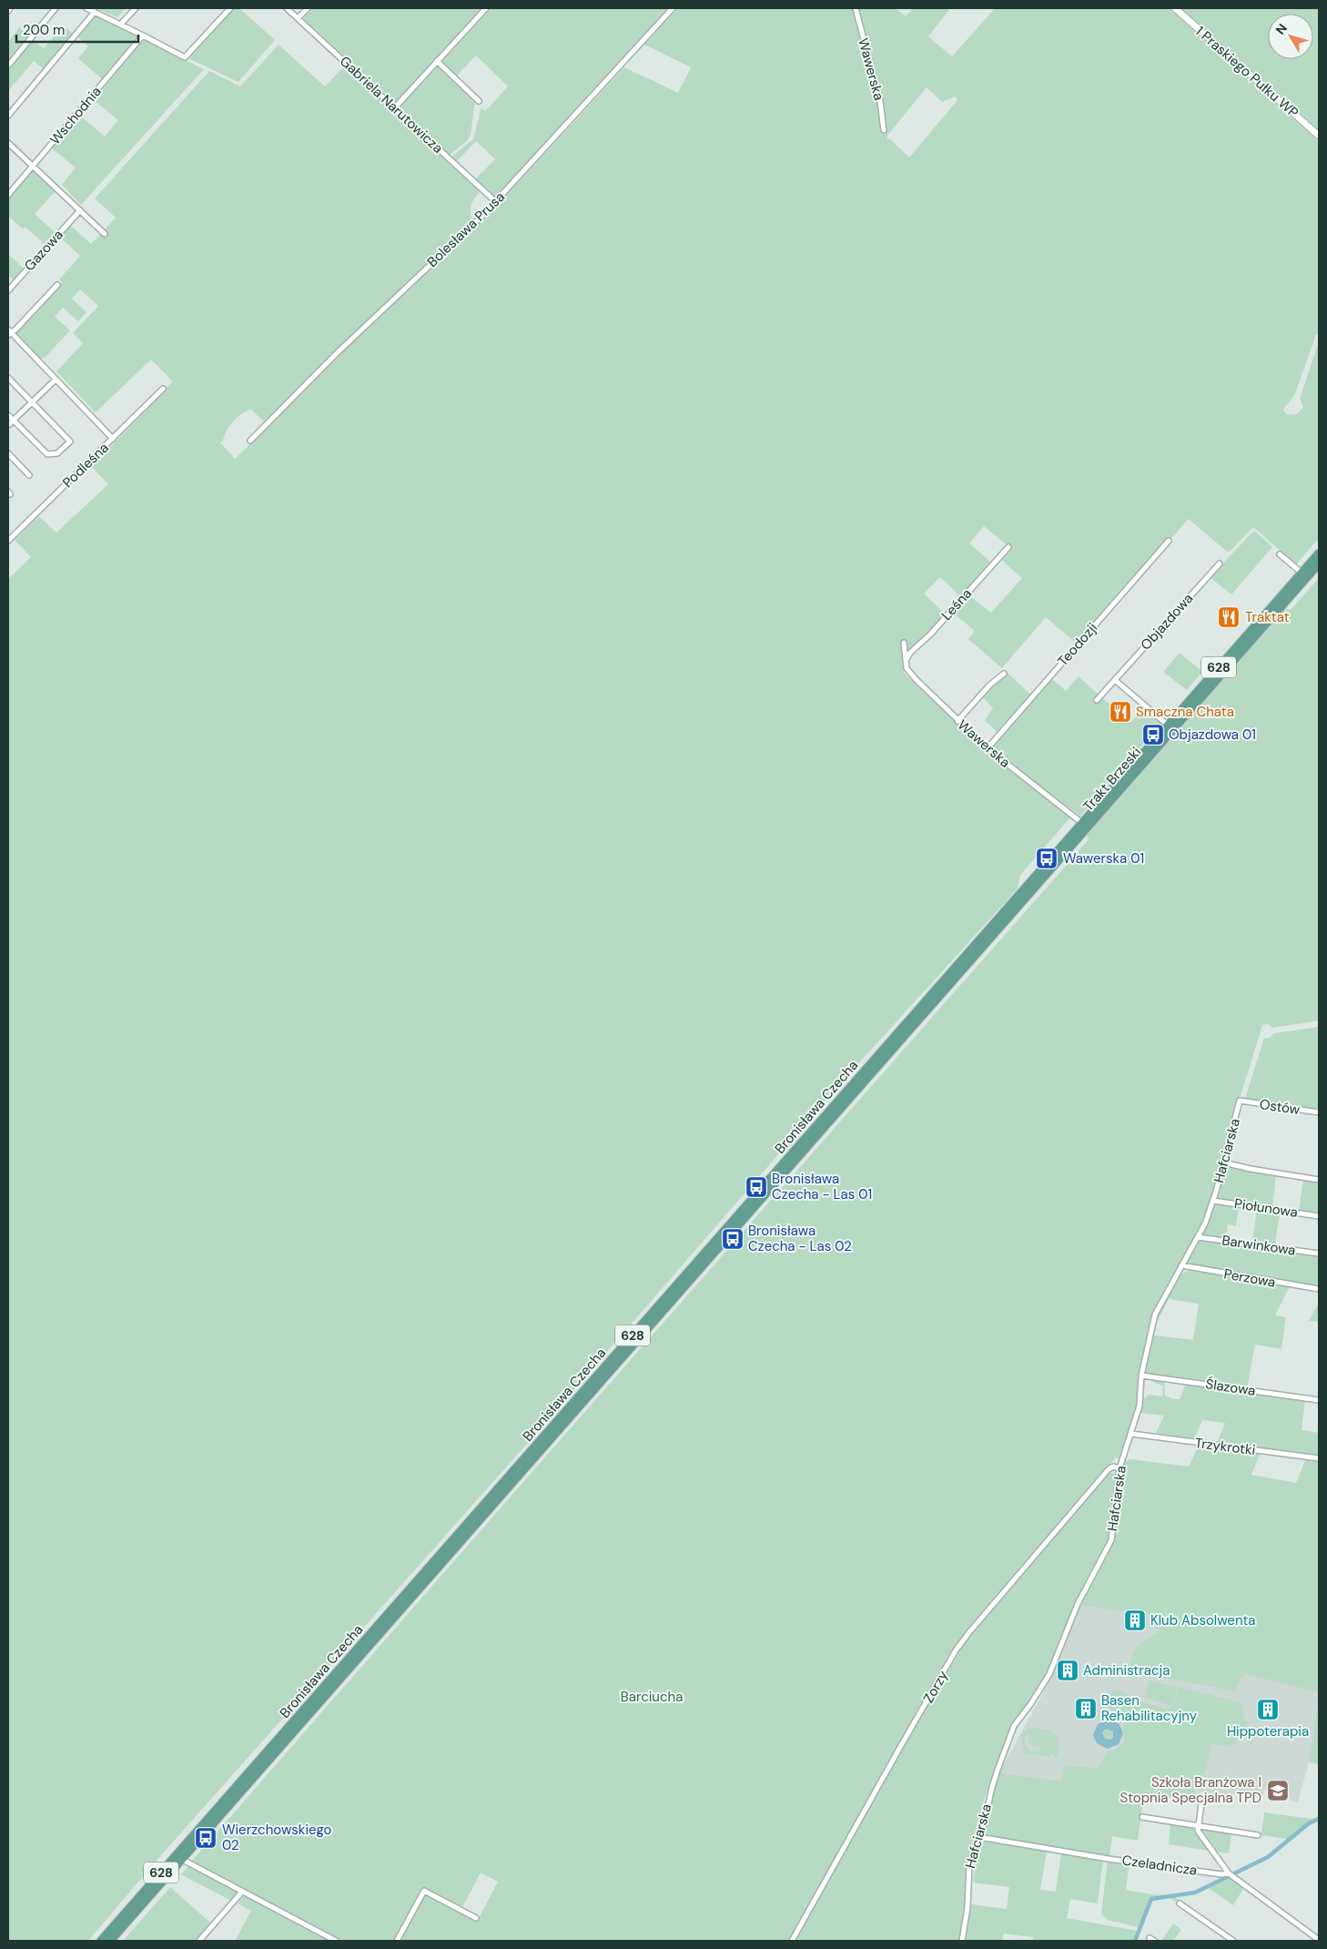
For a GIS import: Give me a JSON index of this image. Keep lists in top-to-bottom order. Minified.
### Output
{"streets":{"main road":["628","Trakt Brzeski","Bronisława Czecha"],"street":["Wawerska","1 Praskiego Pułku WP","Gabriela Narutowicza","Wschodnia","Bolesława Prusa","Gazowa","Podleśna","Leśna","Objazdowa","Teodozji","Ostów","Hafciarska","Piołunowa","Barwinkowa","Perzowa","Ślazowa","Trzykrotki","Zorzy","Czeladnicza"]},"crossings":[["Wawerska","Leśna"],["Wawerska","Teodozji"],["Wawerska","Trakt Brzeski"],["Wawerska","Bronisława Czecha"],["Gabriela Narutowicza","Bolesława Prusa"],["Trakt Brzeski","Bronisława Czecha"],["Ostów","Hafciarska"],["Hafciarska","Piołunowa"],["Hafciarska","Barwinkowa"],["Hafciarska","Perzowa"],["Hafciarska","Ślazowa"],["Hafciarska","Trzykrotki"],["Hafciarska","Zorzy"],["Hafciarska","Czeladnicza"]],"parks":["Barciucha"],"places":{"restaurant":["Traktat","Smaczna Chata"],"bus stop":["Objazdowa 01","Wawerska 01","Bronisława Czecha - Las 01","Bronisława Czecha - Las 02","Wierzchowskiego 02"],"building":["Klub Absolwenta","Administracja","Basen Rehabilitacyjny","Hippoterapia"],"school or university":["Szkoła Branżowa I Stopnia Specjalna TPD"]},"scale_bar":"200 m","north":"top left"}
